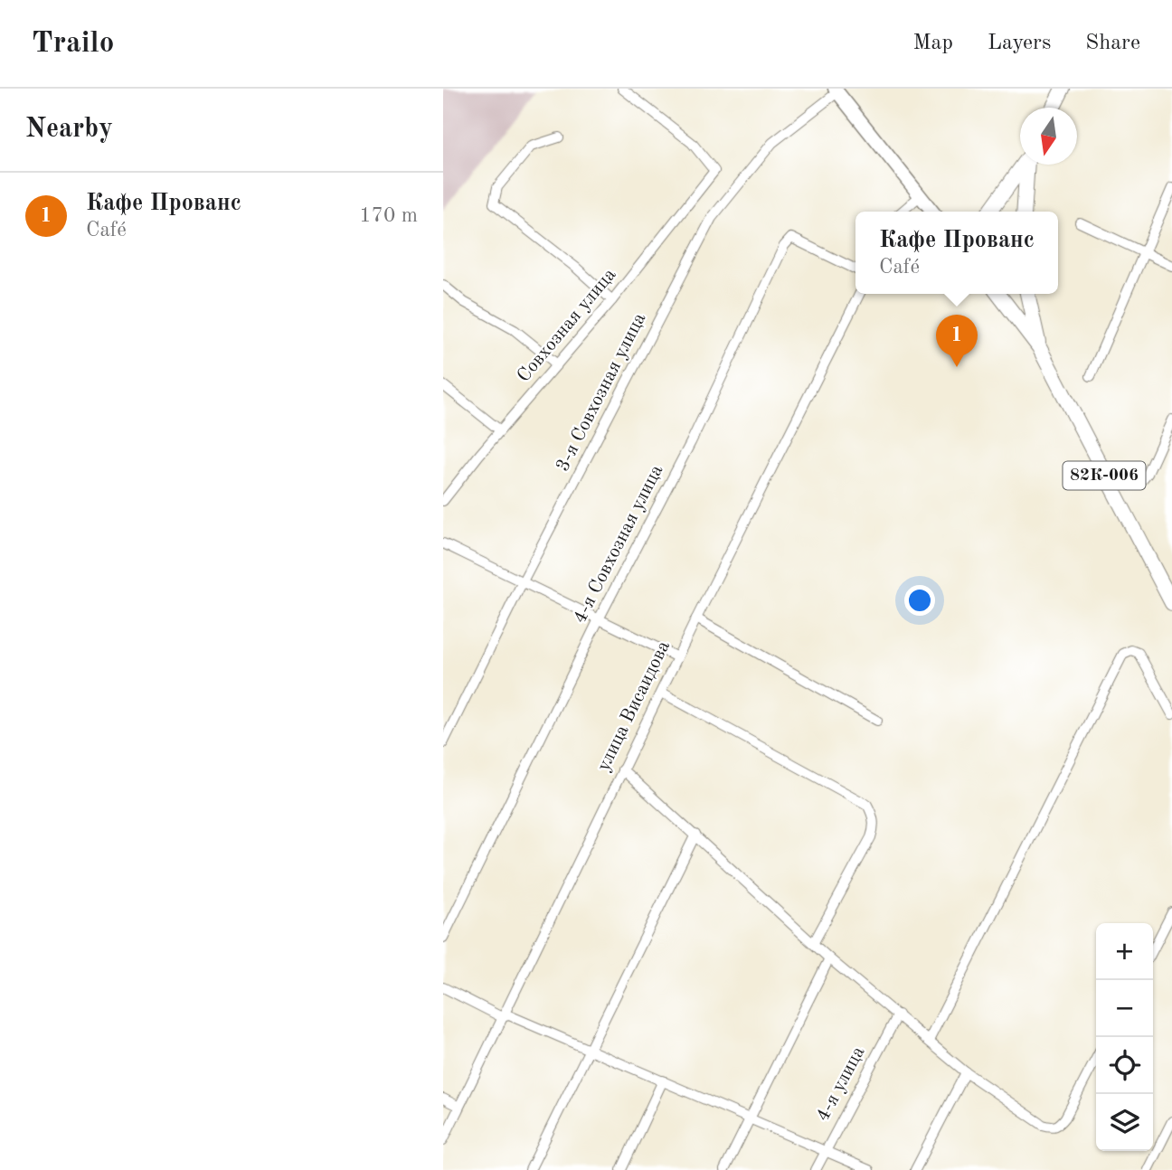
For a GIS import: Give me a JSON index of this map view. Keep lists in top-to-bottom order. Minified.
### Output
{"streets":{"main road":["82К-006"],"street":["Совхозная улица","3-я Совхозная улица","4-я Совхозная улица","улица Висаидова","4-я улица"]},"north":"bottom","page":{"header":"Trailo","nav":["Map","Layers","Share"],"heading":"Nearby","list":[{"mark":"1","name":"Кафе Прованс","note":"Café","value":"170 m"}],"popup":["Кафе Прованс","Café"],"pins":"1","map_buttons":["+","−"]}}
